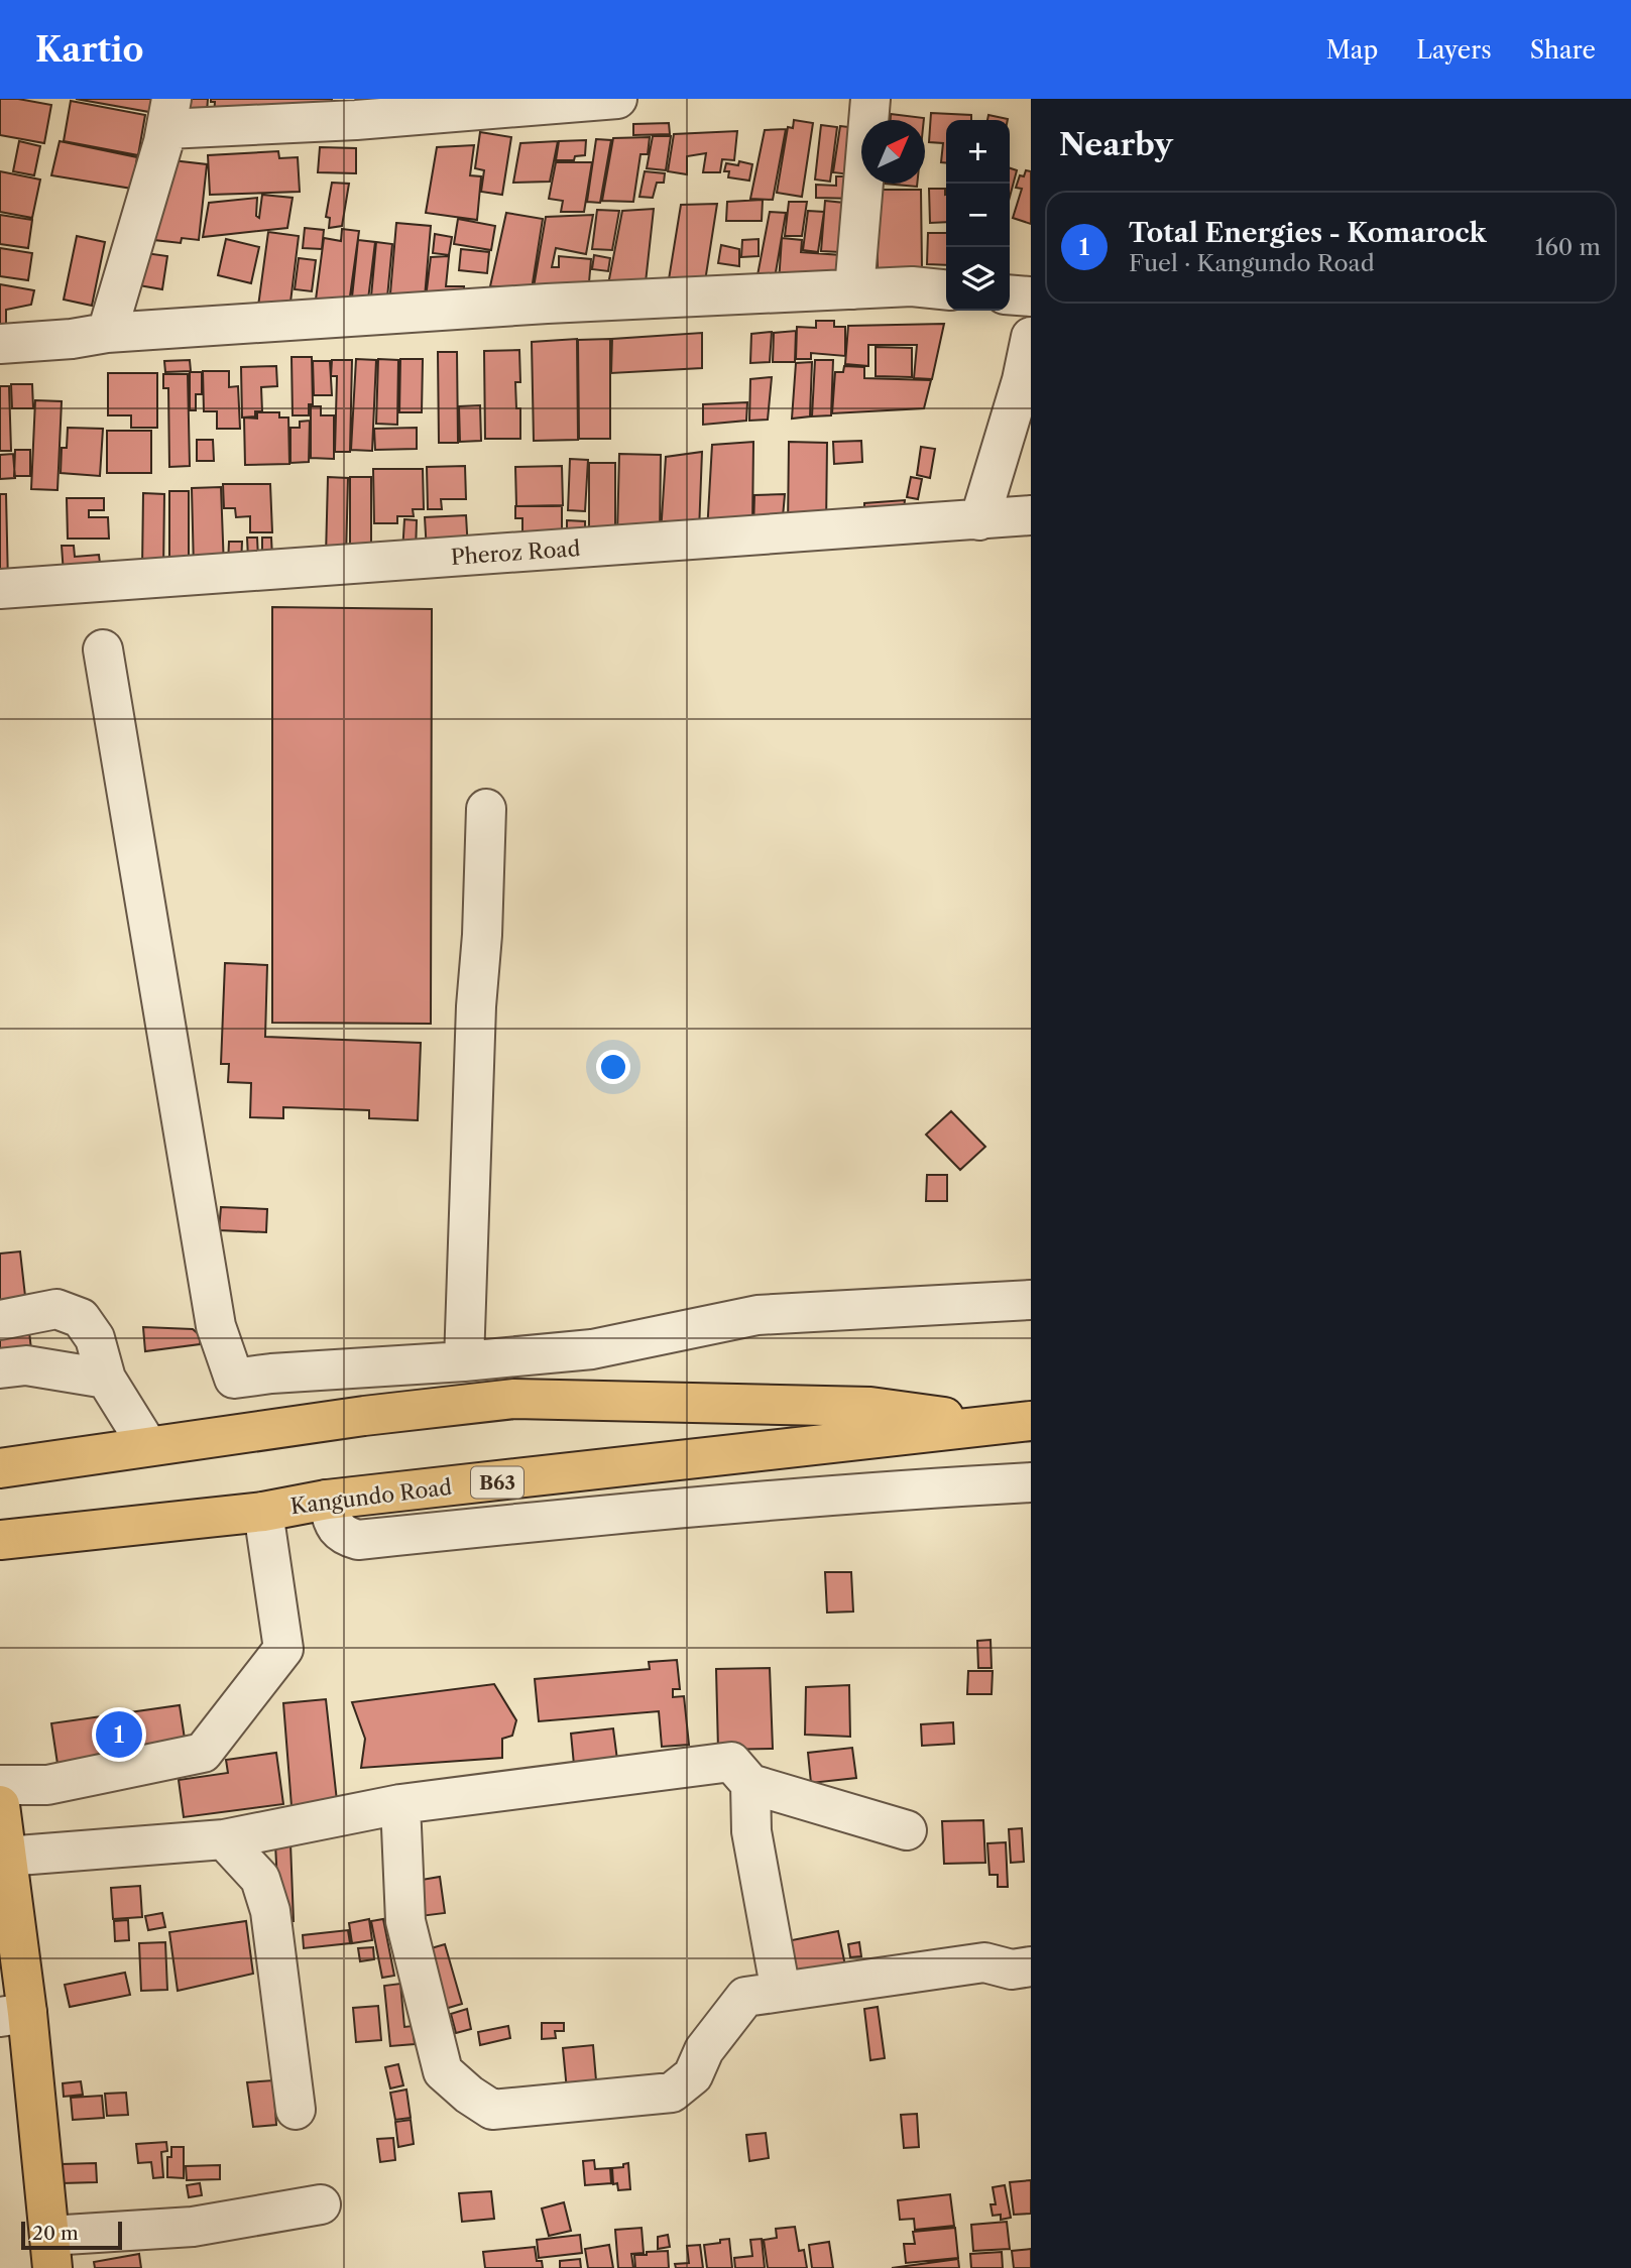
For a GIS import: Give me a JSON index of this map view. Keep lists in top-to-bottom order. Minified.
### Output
{"streets":{"main road":["B63","Kangundo Road"],"street":["Pheroz Road"]},"scale_bar":"20 m","north":"top right","page":{"header":"Kartio","nav":["Map","Layers","Share"],"heading":"Nearby","map_buttons":["+","−"],"list":[{"mark":"1","name":"Total Energies - Komarock","note":"Fuel · Kangundo Road","value":"160 m"}],"pins":"1","scale":"20 m"}}
